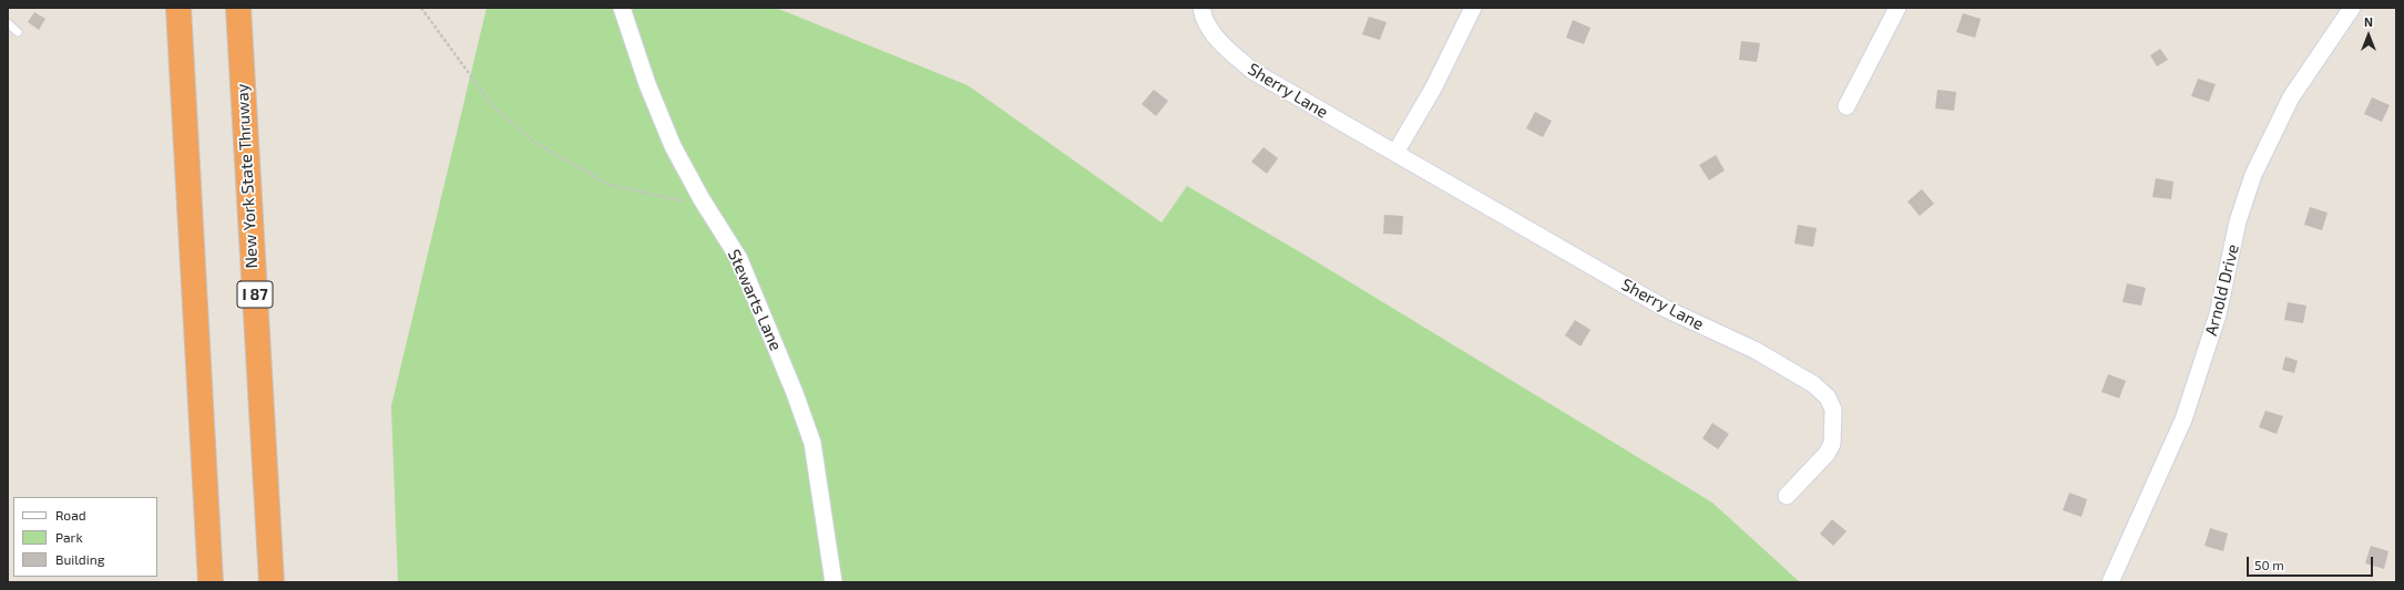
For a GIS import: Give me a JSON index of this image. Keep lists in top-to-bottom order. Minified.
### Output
{"streets":{"highway":["New York State Thruway","I 87"],"street":["Sherry Lane","Arnold Drive","Stewarts Lane"]},"legend":["Road","Park","Building"],"scale_bar":"50 m","north":"top"}
